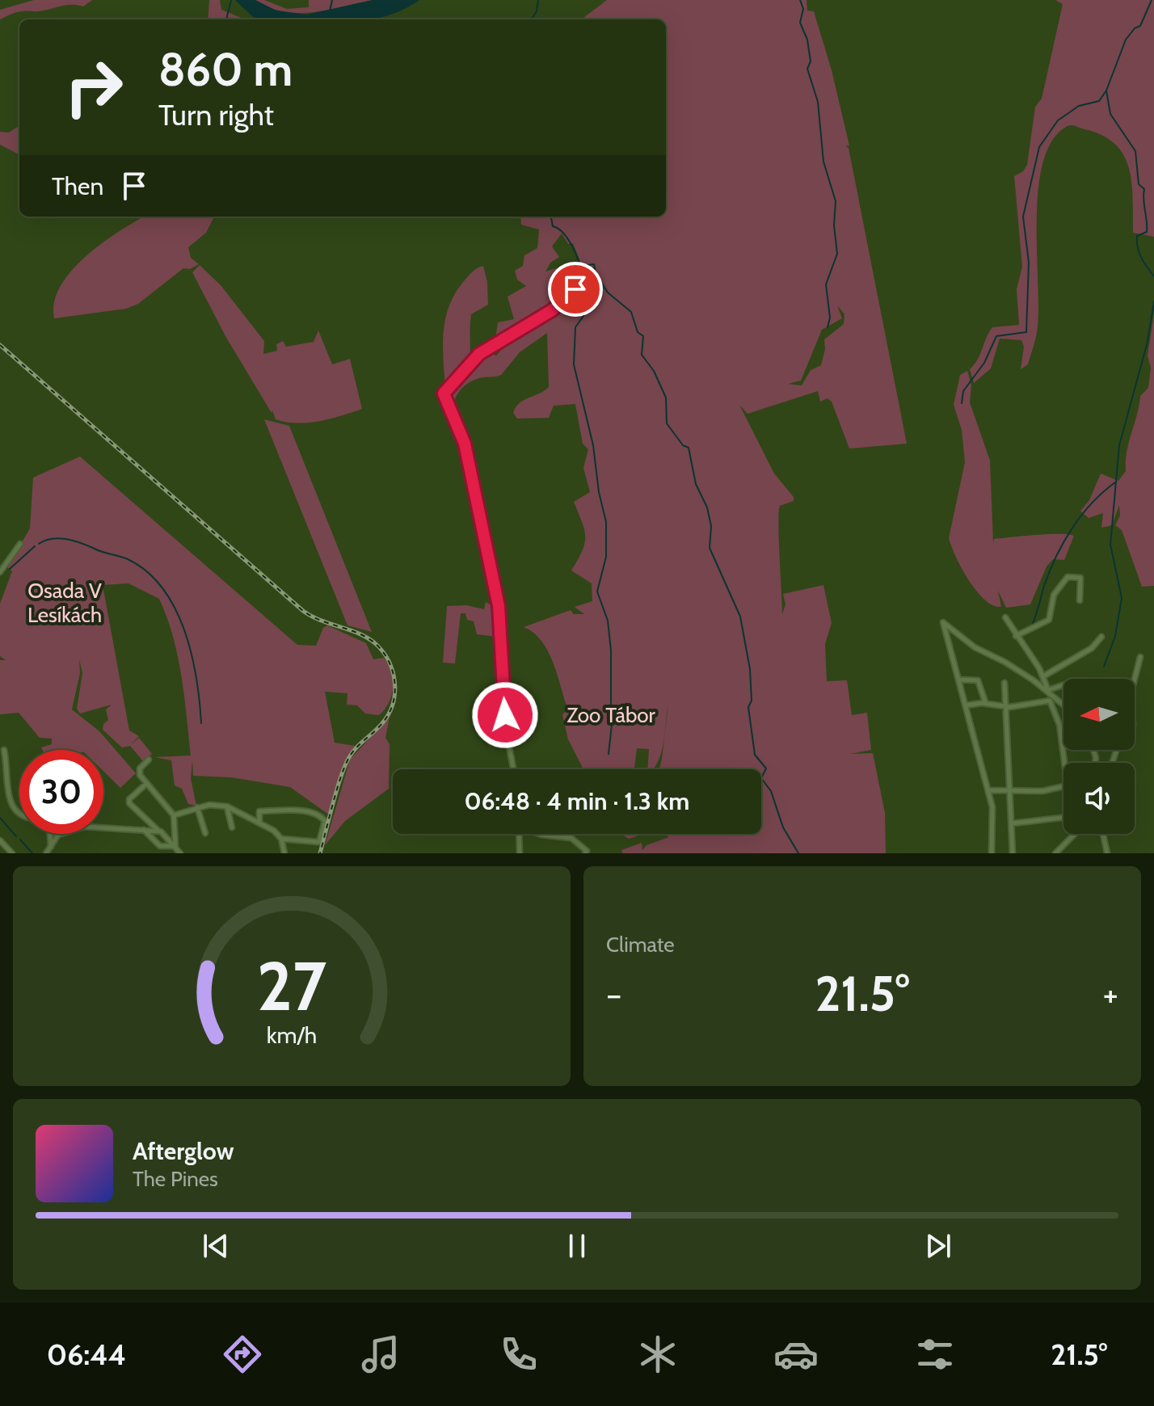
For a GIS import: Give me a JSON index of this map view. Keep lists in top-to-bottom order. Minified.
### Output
{"parks":["Osada V Lesíkách","Zoo Tábor"],"north":"left","page":{"turn":["860 m","Turn right"],"then":"Then","limit":"30","trip":"06:48 · 4 min · 1.3 km","tile":"Climate","heat":["−","21.5°","+"],"song":["Afterglow","The Pines"],"tabs":["06:44","21.5°"],"gauge":["27","km/h"]}}
